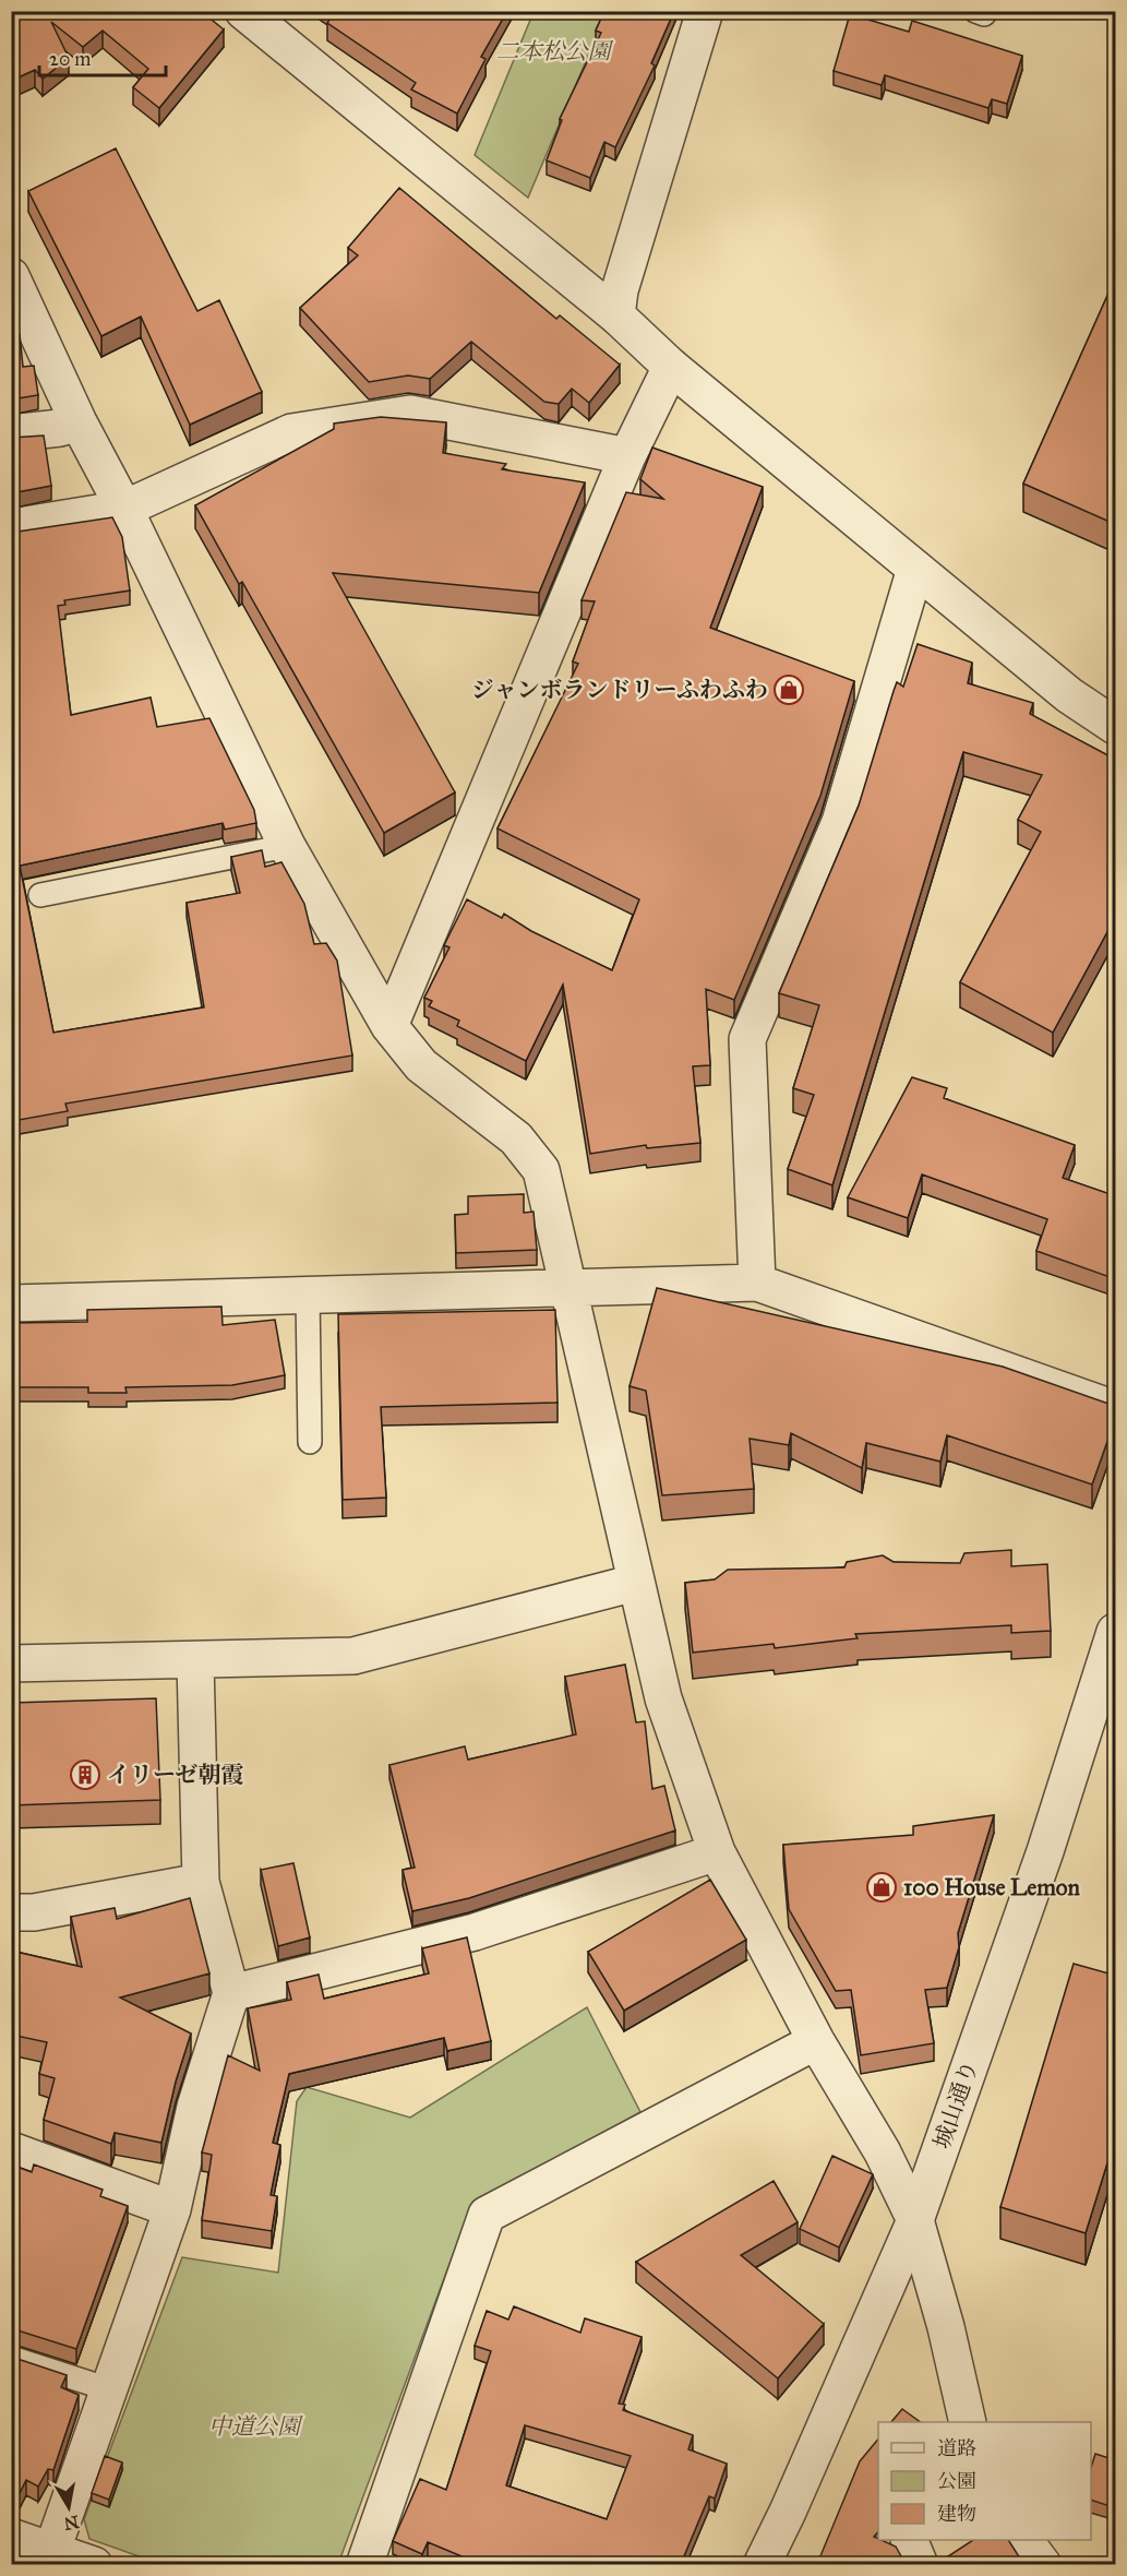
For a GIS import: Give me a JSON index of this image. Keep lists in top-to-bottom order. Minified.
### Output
{"streets":{"street":["城山通り"]},"parks":["二本松公園","中道公園"],"places":{"shop":["ジャンボランドリーふわふわ","100 House Lemon"],"building":["イリーゼ朝霞"]},"legend":["道路","公園","建物"],"scale_bar":"20 m","north":"bottom"}
